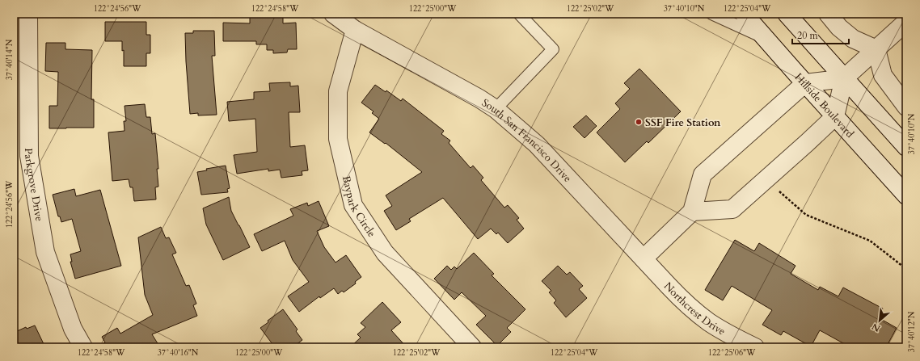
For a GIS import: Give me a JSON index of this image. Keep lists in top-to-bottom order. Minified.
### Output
{"streets":{"street":["Hillside Boulevard","South San Francisco Drive","Parkgrove Drive","Baypark Circle","Northcrest Drive"]},"crossings":[["South San Francisco Drive","Baypark Circle"],["South San Francisco Drive","Northcrest Drive"]],"places":["SSF Fire Station"],"scale_bar":"20 m","north":"bottom left","coordinates":["122°24'56\"W","122°24'58\"W","122°25'00\"W","122°25'02\"W","37°40'10\"N","122°25'04\"W","37°40'14\"N","37°40'12\"N","37°40'16\"N","122°25'06\"W"]}
